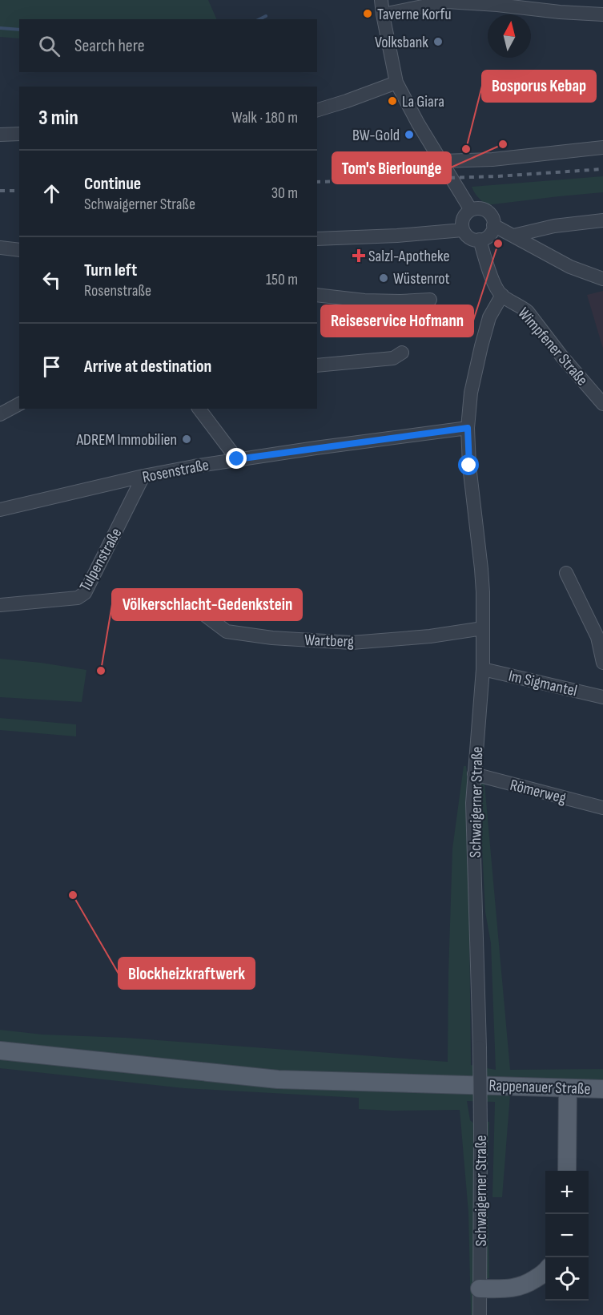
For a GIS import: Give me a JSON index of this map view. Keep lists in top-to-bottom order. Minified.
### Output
{"streets":{"main road":["Rappenauer Straße"],"street":["Wimpfener Straße","Rosenstraße","Tulpenstraße","Wartberg","Im Sigmantel","Römerweg","Schwaigerner Straße"]},"crossings":[["Wimpfener Straße","Schwaigerner Straße"],["Rosenstraße","Tulpenstraße"],["Rosenstraße","Schwaigerner Straße"],["Wartberg","Schwaigerner Straße"],["Im Sigmantel","Schwaigerner Straße"],["Römerweg","Schwaigerner Straße"]],"places":{"other":["Taverne Korfu","Volksbank","La Giara","BW-Gold","Tom's Bierlounge","Bosporus Kebap","Reiseservice Hofmann","Wüstenrot","ADREM Immobilien","Völkerschlacht-Gedenkstein","Blockheizkraftwerk"],"health":["Salzl-Apotheke"]},"north":"top","page":{"search":"Search here","heading":["3 min","Walk · 180 m"],"list":[["Continue","Schwaigerner Straße","30 m"],["Turn left","Rosenstraße","150 m"],"Arrive at destination"],"map_buttons":["+","−"]}}
